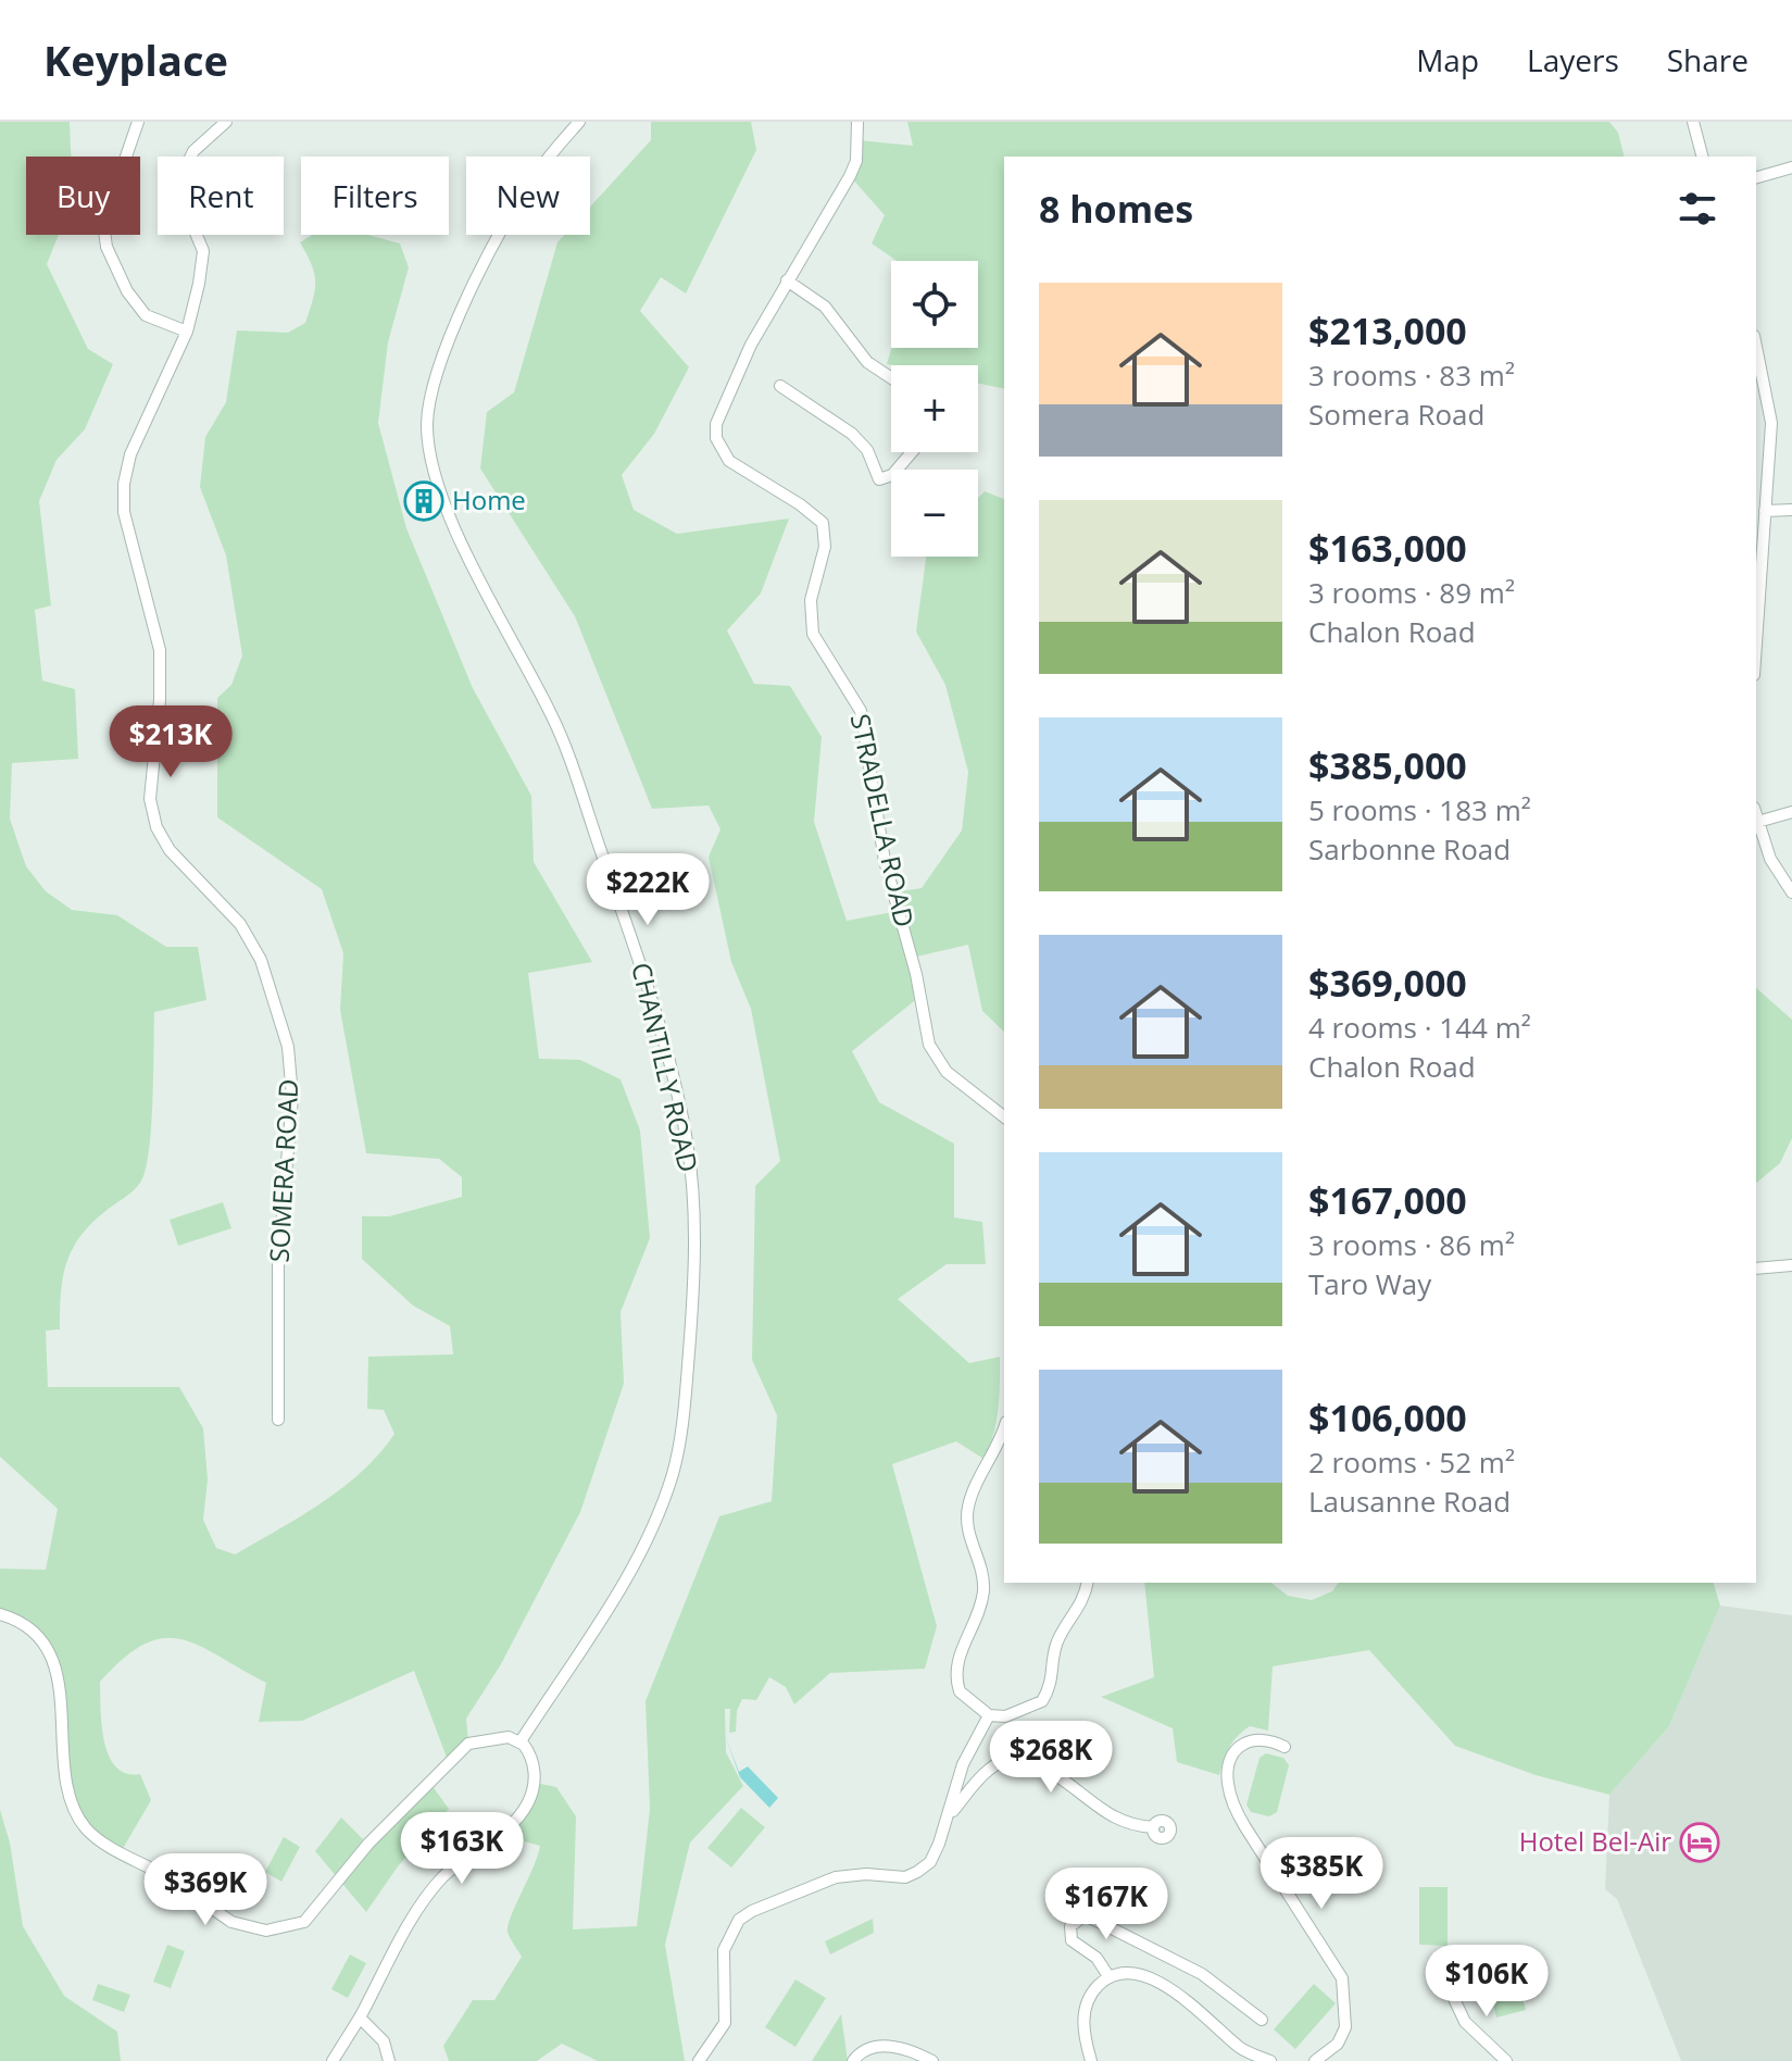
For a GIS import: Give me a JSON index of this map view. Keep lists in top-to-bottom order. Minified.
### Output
{"streets":{"street":["STRADELLA ROAD","CHANTILLY ROAD","SOMERA ROAD"]},"places":{"building":["Home"],"hotel":["Hotel Bel-Air"]},"page":{"header":"Keyplace","nav":["Map","Layers","Share"],"chip":["Buy","Rent","Filters","New"],"heading":"8 homes","map_buttons":["+","−"],"list":[{"name":"$213,000","note":"3 rooms · 83 m² · Somera Road"},{"name":"$163,000","note":"3 rooms · 89 m² · Chalon Road"},{"name":"$385,000","note":"5 rooms · 183 m² · Sarbonne Road"},{"name":"$369,000","note":"4 rooms · 144 m² · Chalon Road"},{"name":"$167,000","note":"3 rooms · 86 m² · Taro Way"},{"name":"$106,000","note":"2 rooms · 52 m² · Lausanne Road"}],"price":["$213K","$222K","$268K","$163K","$385K","$369K","$167K","$106K"]}}
